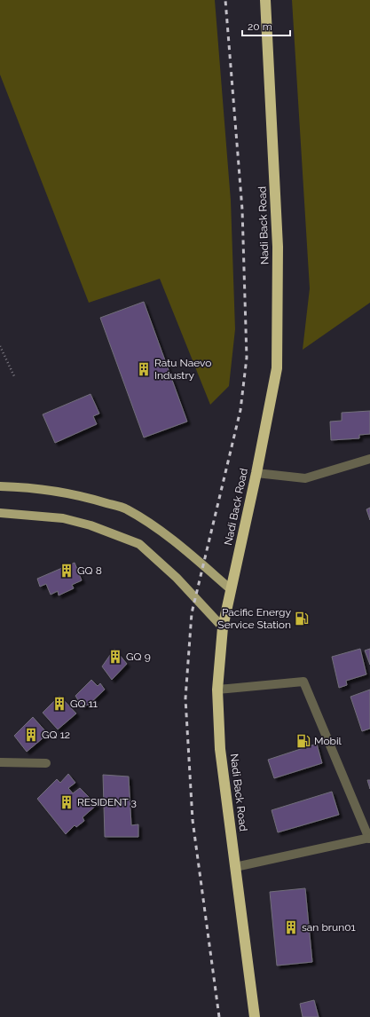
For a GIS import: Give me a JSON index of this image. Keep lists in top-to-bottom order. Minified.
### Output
{"streets":{"highway":["Nadi Back Road"]},"places":{"building":["Ratu Naevo Industry","GQ 8","GQ 9","GQ 11","GQ 12","RESIDENT 3","san brun01"],"fuel station":["Pacific Energy Service Station","Mobil"]},"scale_bar":"20 m"}
